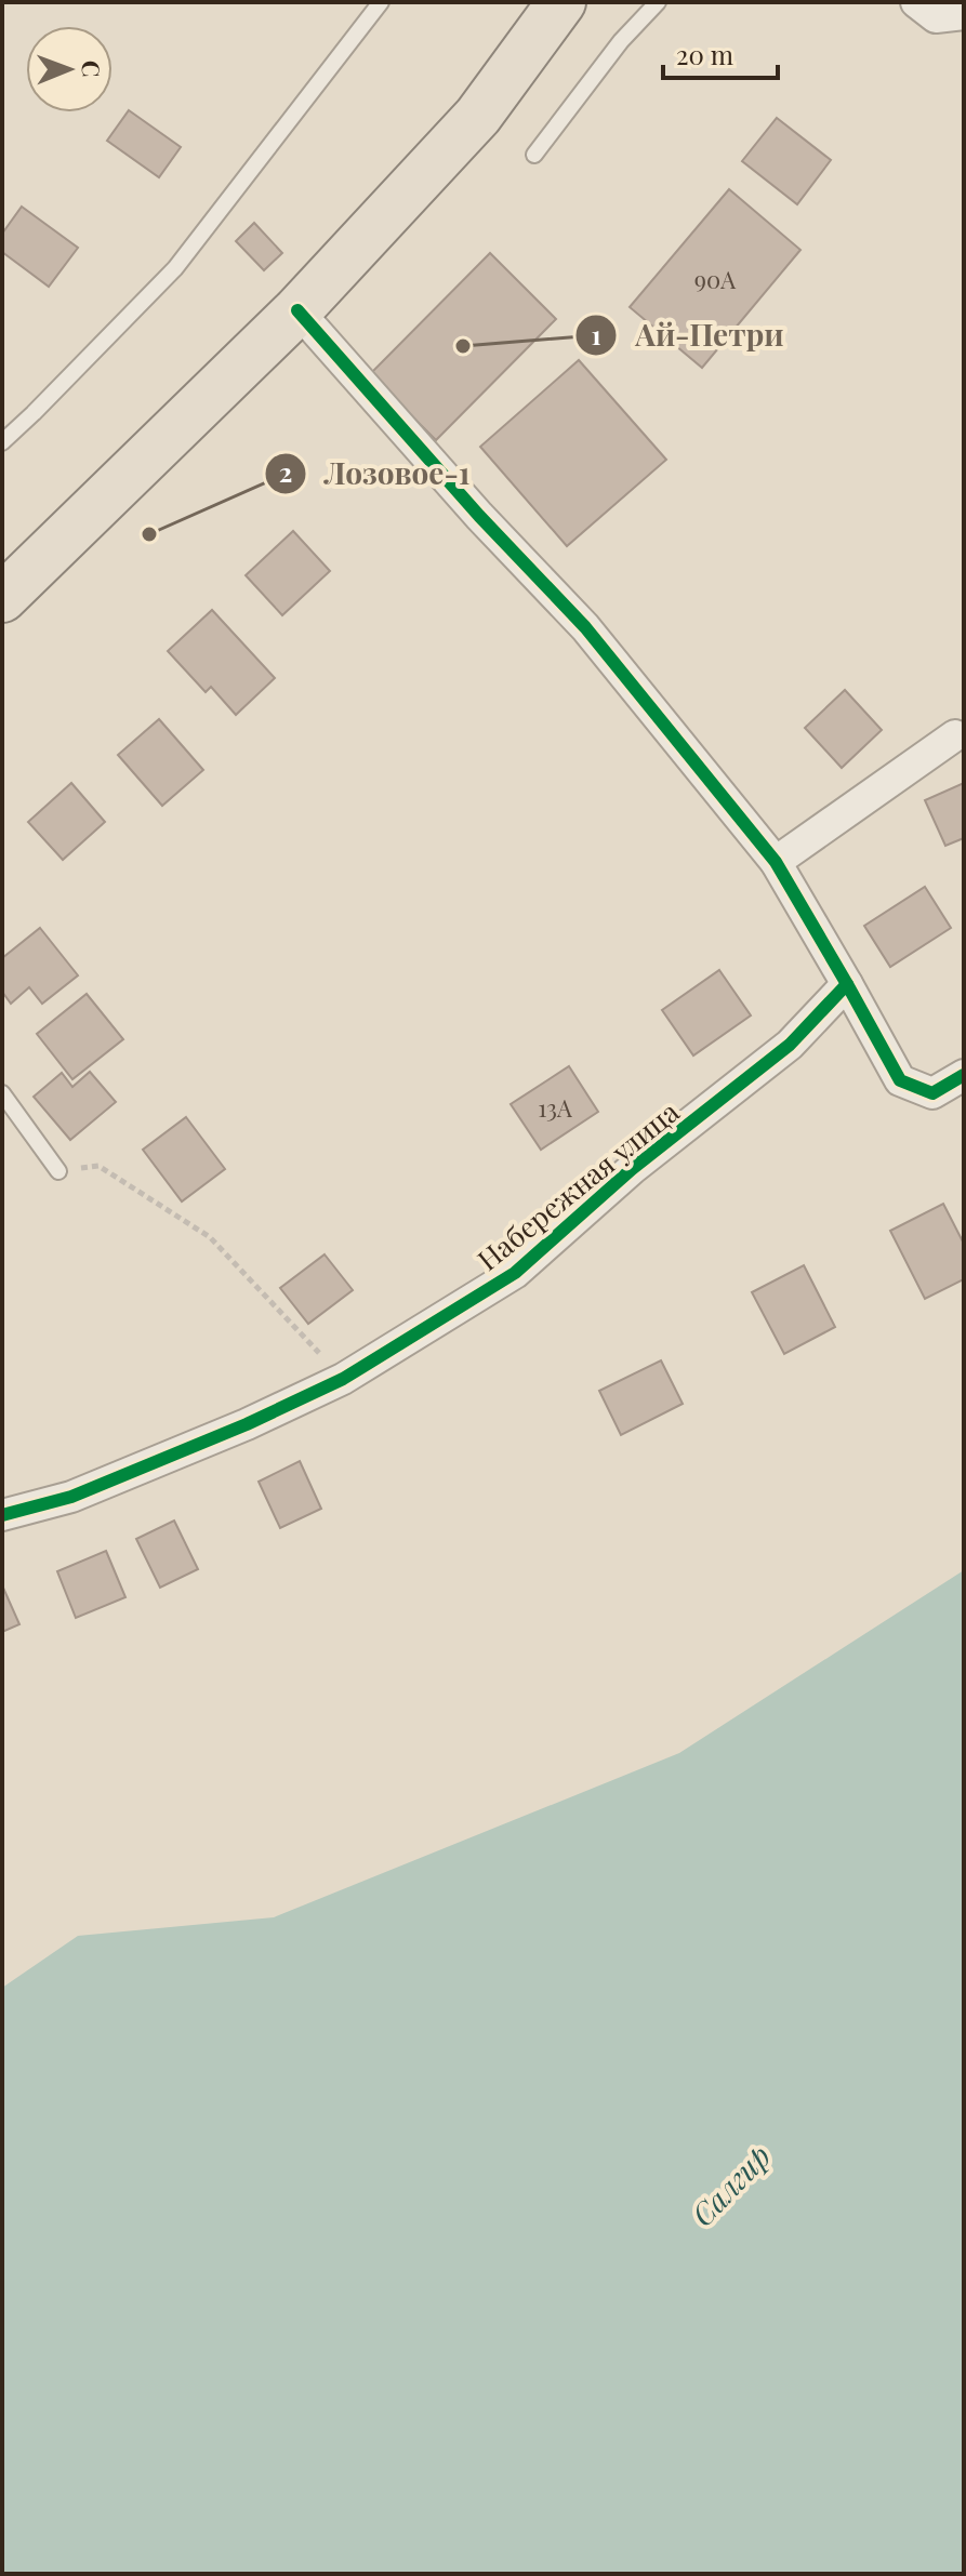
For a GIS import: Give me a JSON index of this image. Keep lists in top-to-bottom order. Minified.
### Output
{"streets":{"street":["Набережная улица"]},"water":["Салгир"],"places":["Ай-Петри","Лозовое-1"],"house_numbers":["90А","13А"],"scale_bar":"20 m","north":"right"}
